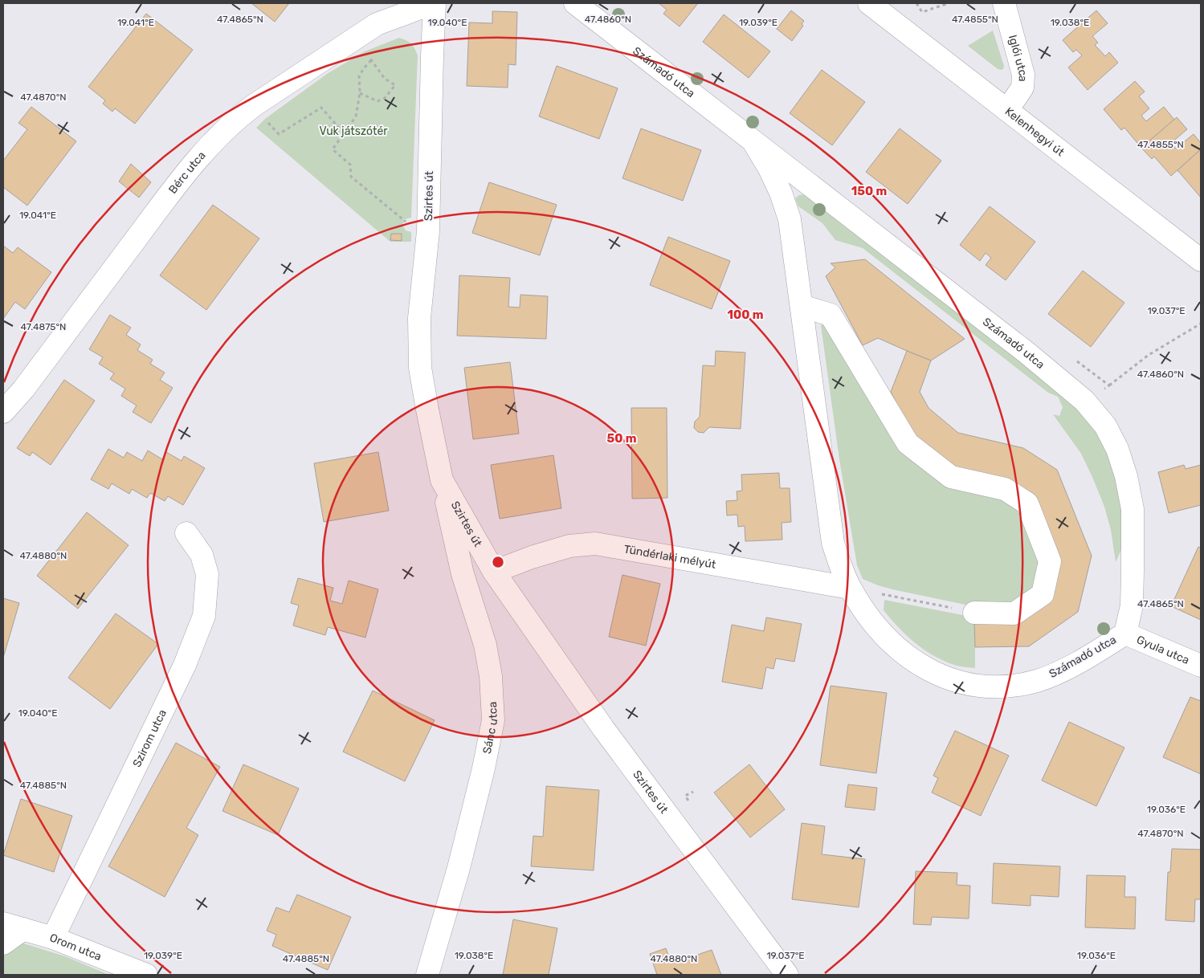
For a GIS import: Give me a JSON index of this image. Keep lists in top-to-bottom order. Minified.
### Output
{"streets":{"street":["Iglói utca","Számadó utca","Kelenhegyi út","Bérc utca","Szirtes út","Tündérlaki mélyút","Gyula utca","Sánc utca","Szirom utca","Orom utca"]},"crossings":[["Iglói utca","Kelenhegyi út"],["Számadó utca","Tündérlaki mélyút"],["Számadó utca","Gyula utca"],["Bérc utca","Szirtes út"],["Szirtes út","Tündérlaki mélyút"],["Szirtes út","Sánc utca"],["Szirom utca","Orom utca"]],"parks":["Vuk játszótér"],"coordinates":["47.4865°N","47.4860°N","47.4855°N","19.041°E","19.040°E","19.039°E","19.038°E","47.4870°N","19.037°E","47.4875°N","47.4880°N","47.4885°N","19.036°E"],"rings":["150 m","100 m","50 m"]}
